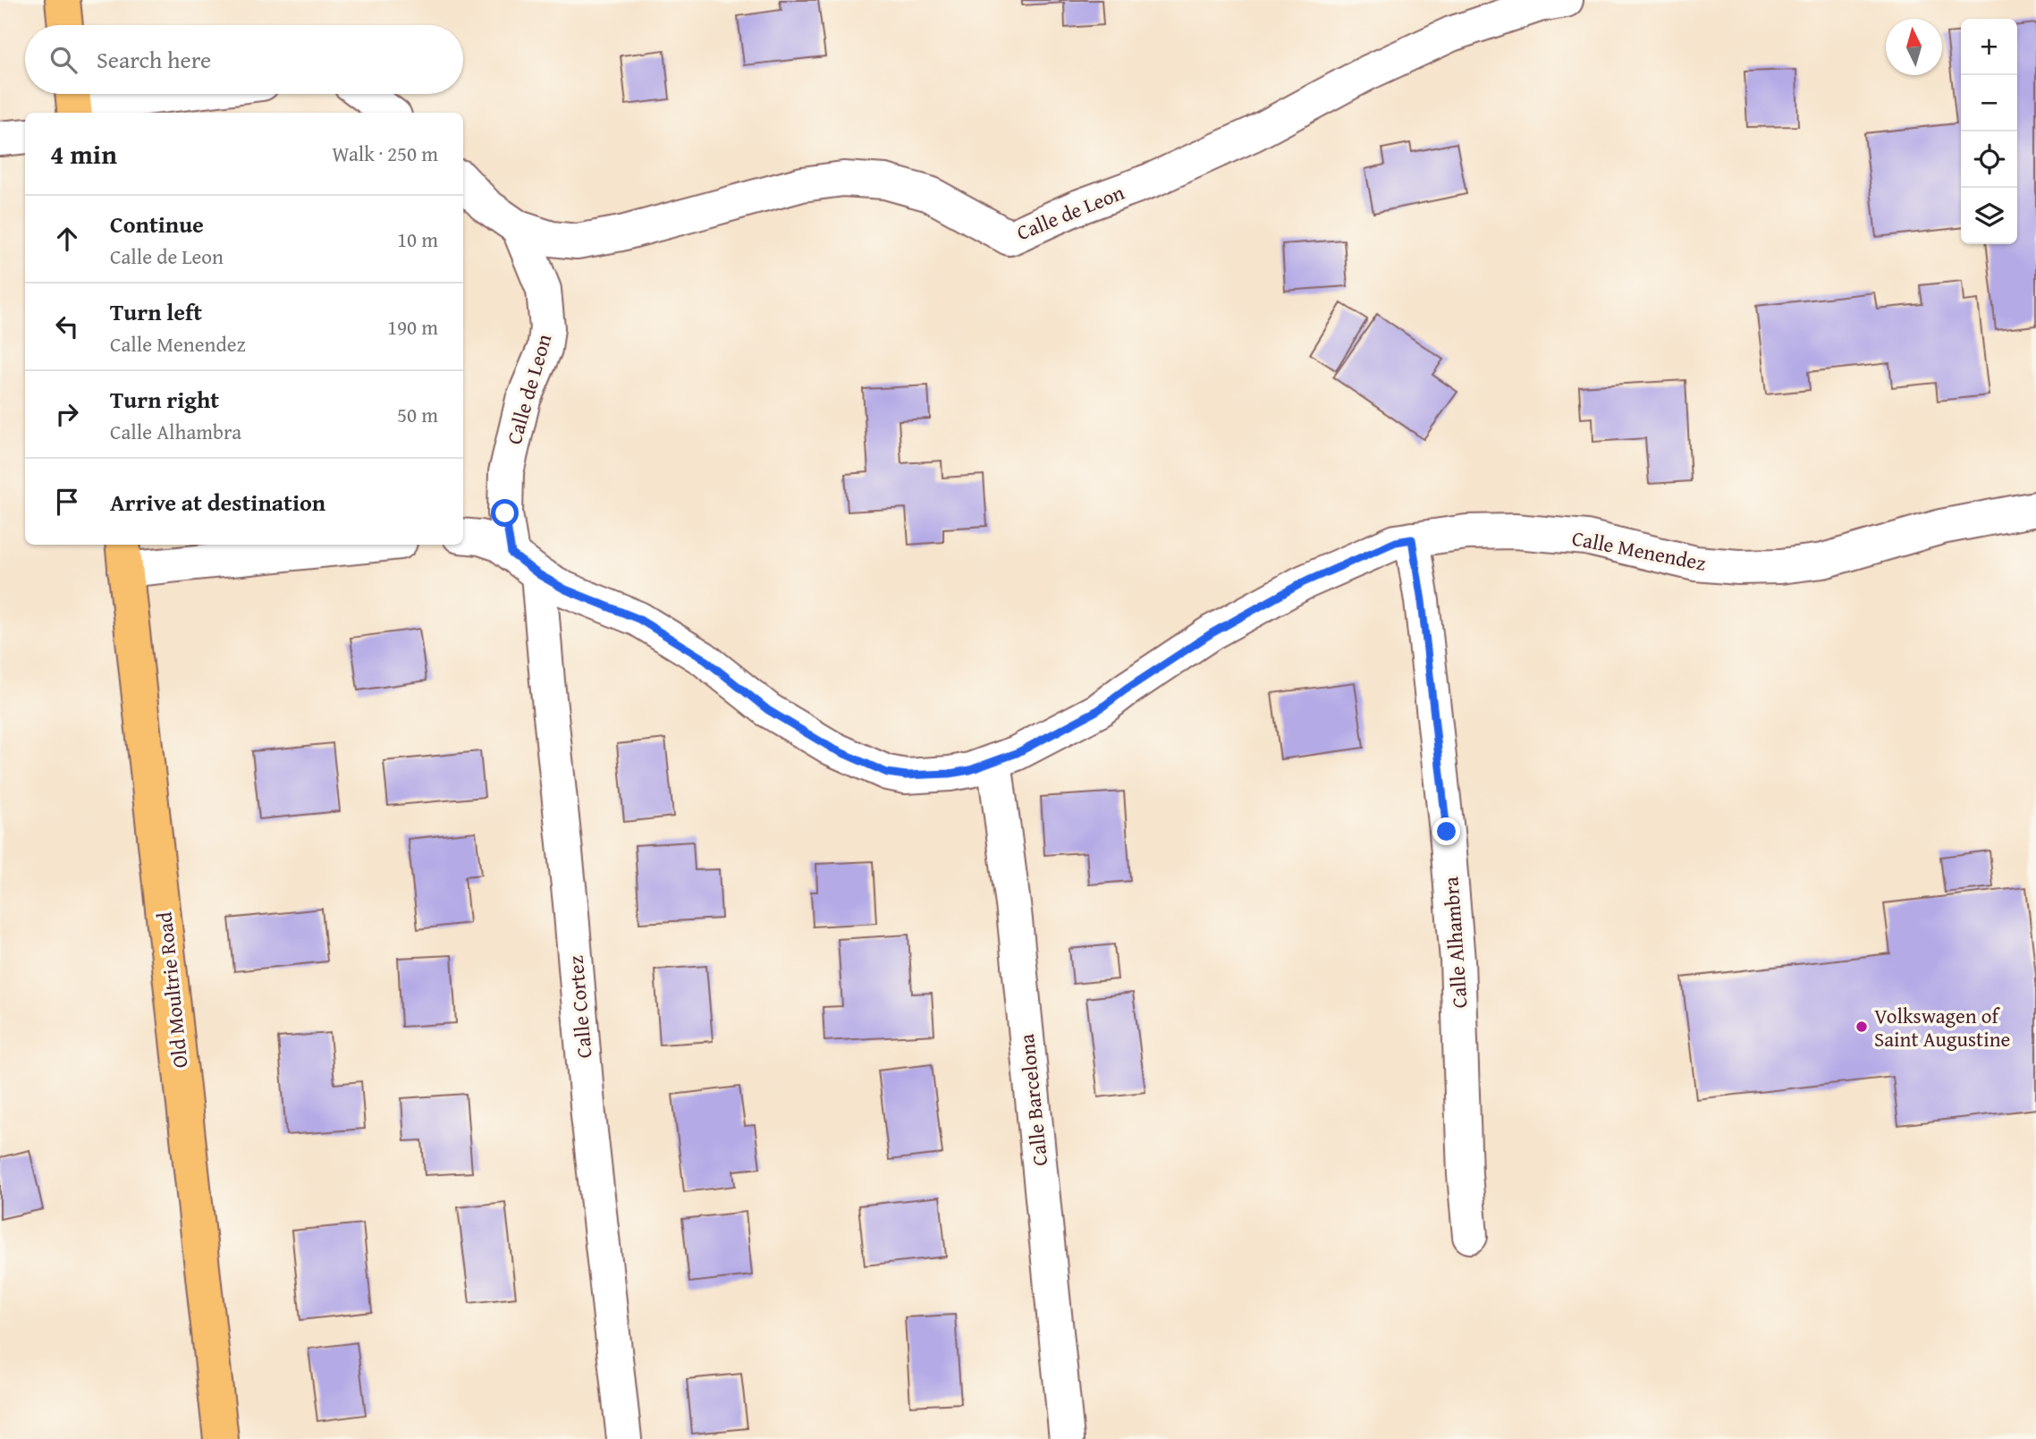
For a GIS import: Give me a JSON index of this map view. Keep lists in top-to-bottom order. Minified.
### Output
{"streets":{"main road":["Old Moultrie Road"],"street":["Calle de Leon","Calle Menendez","Calle Alhambra","Calle Cortez","Calle Barcelona"]},"crossings":[["Calle de Leon","Calle Menendez"],["Calle de Leon","Calle Cortez"],["Calle Menendez","Calle Alhambra"],["Calle Menendez","Calle Cortez"],["Calle Menendez","Calle Barcelona"]],"places":["Volkswagen of Saint Augustine"],"north":"top","page":{"map_buttons":["+","−"],"search":"Search here","heading":["4 min","Walk · 250 m"],"list":[["Continue","Calle de Leon","10 m"],["Turn left","Calle Menendez","190 m"],["Turn right","Calle Alhambra","50 m"],"Arrive at destination"]}}
